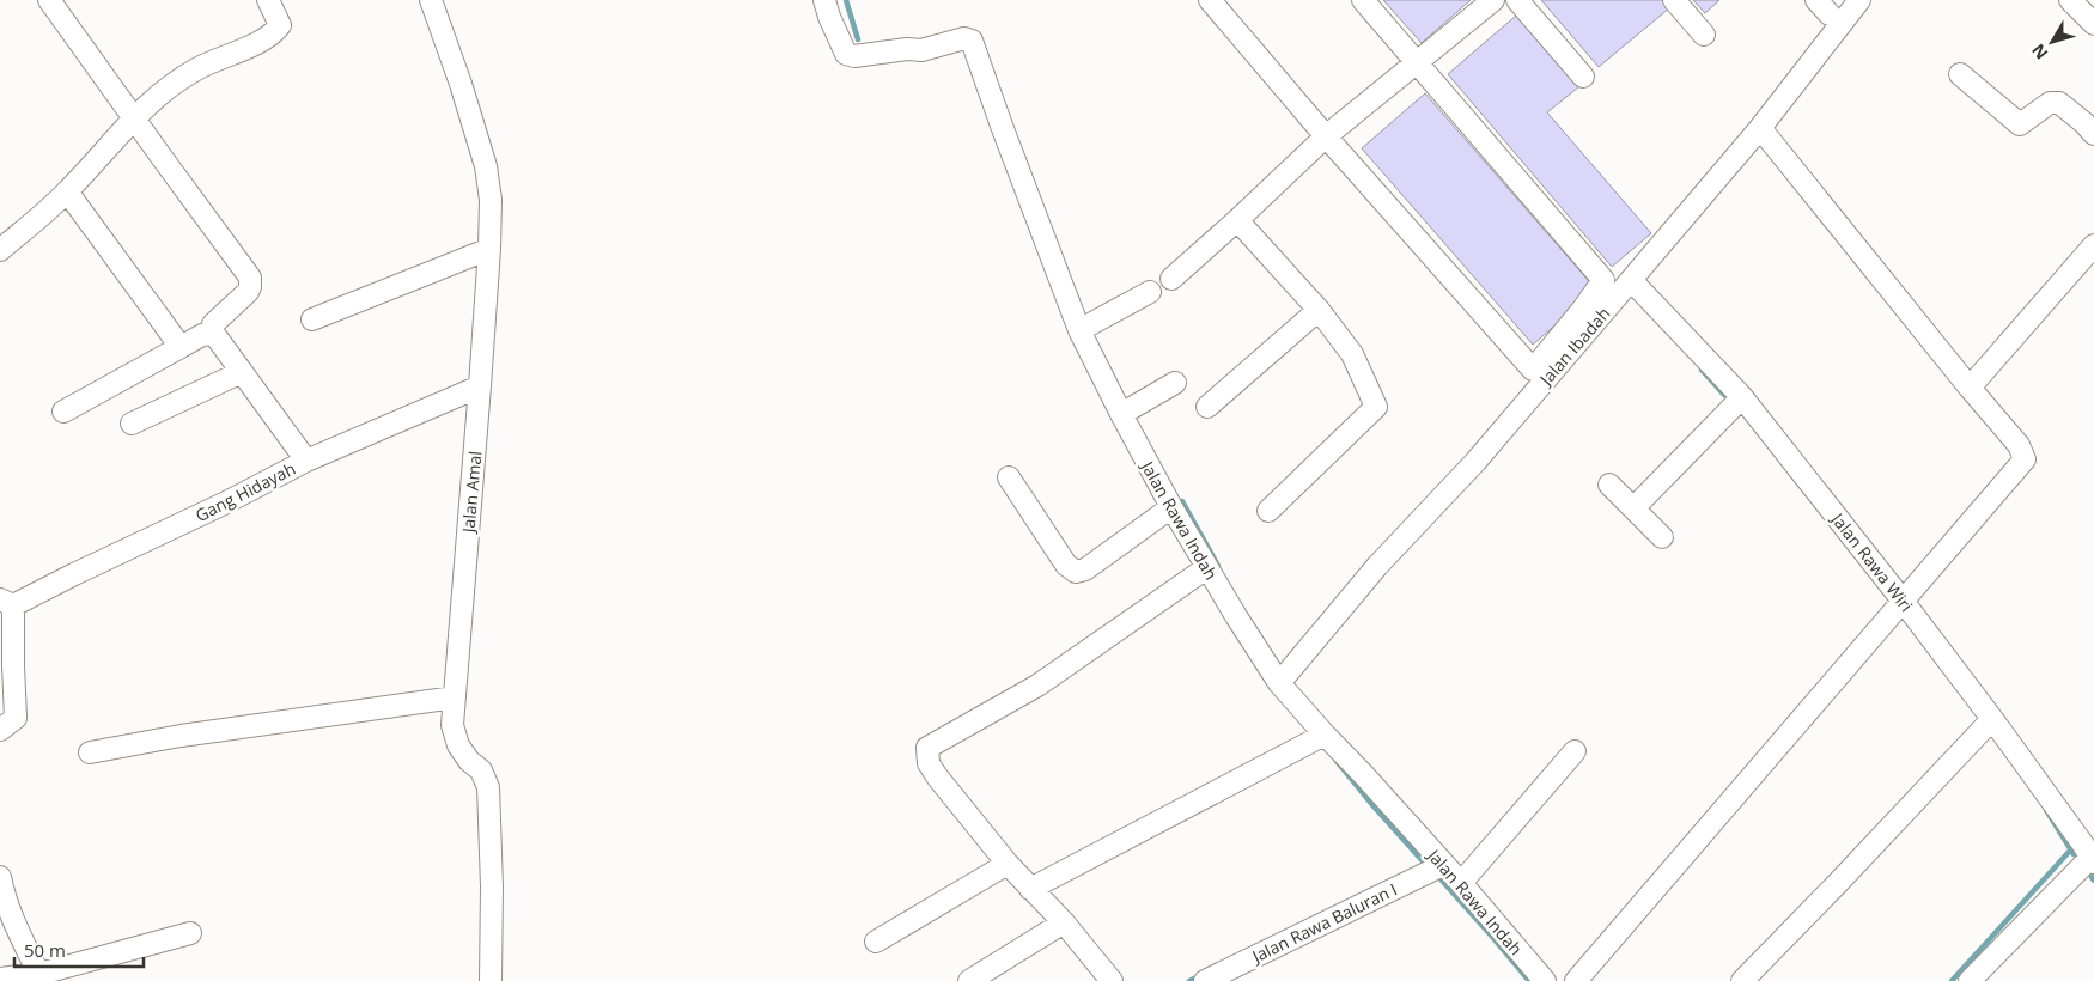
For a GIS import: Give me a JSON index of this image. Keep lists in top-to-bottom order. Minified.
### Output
{"streets":{"street":["Jalan Ibadah","Gang Hidayah","Jalan Amal","Jalan Rawa Indah","Jalan Rawa Wiri","Jalan Rawa Baluran I"]},"crossings":[["Jalan Ibadah","Jalan Rawa Indah"],["Jalan Ibadah","Jalan Rawa Wiri"],["Gang Hidayah","Jalan Amal"],["Jalan Rawa Indah","Jalan Rawa Baluran I"]],"scale_bar":"50 m","north":"bottom left"}
